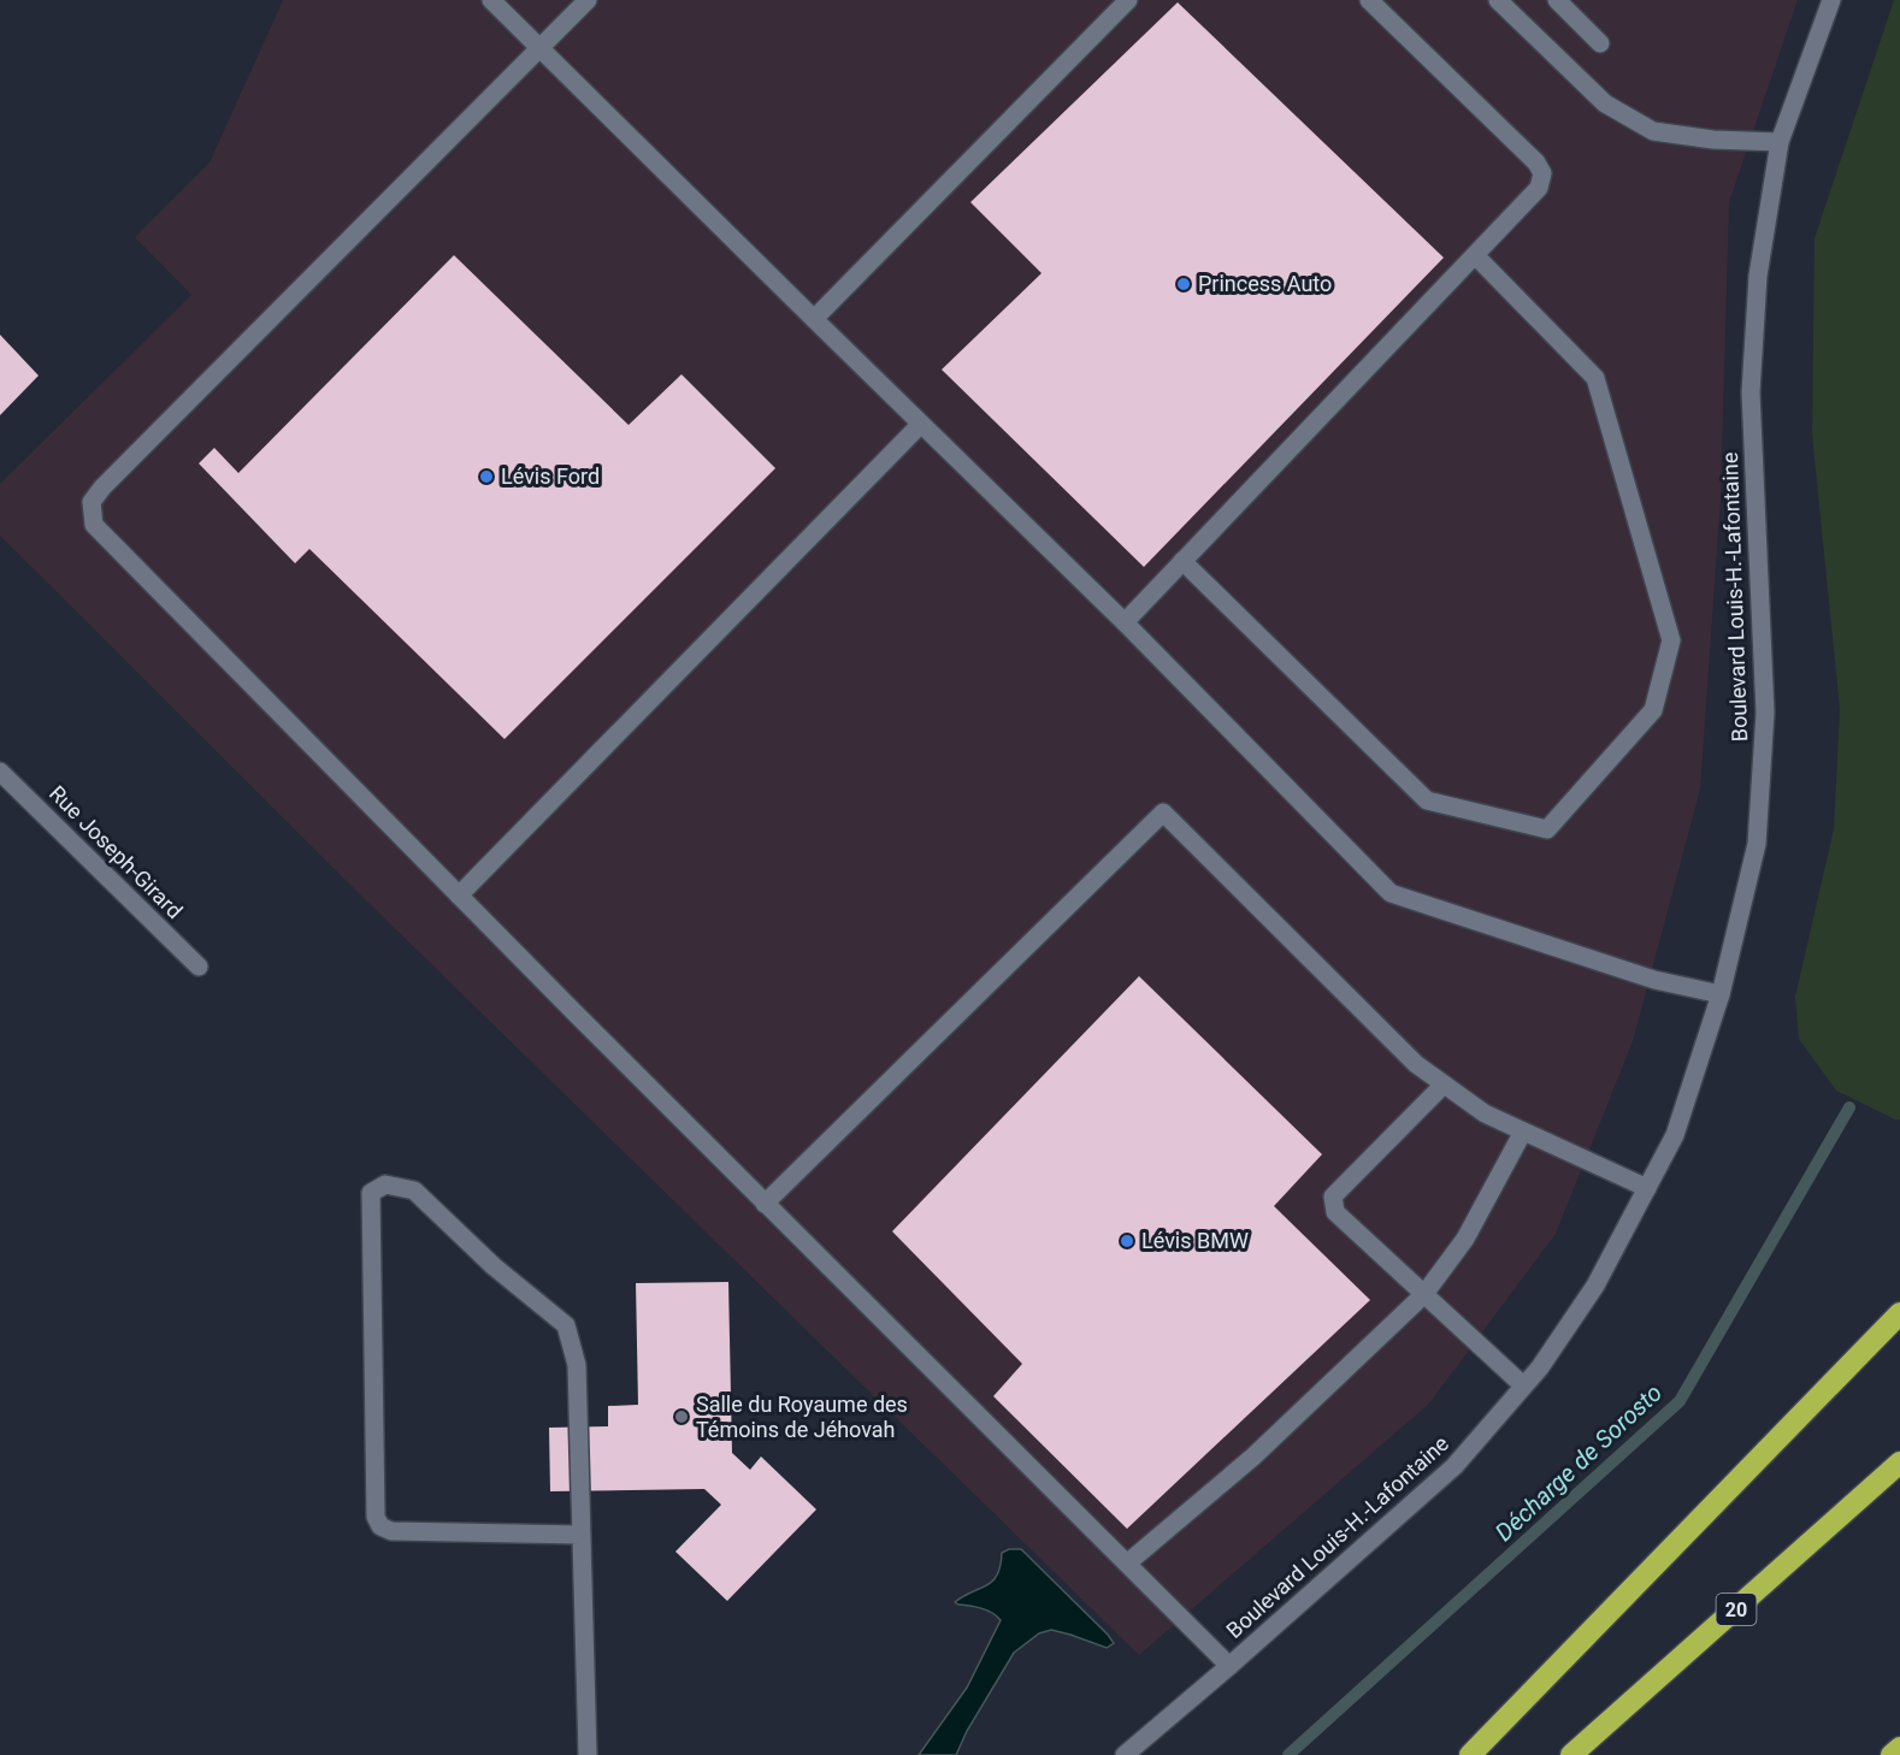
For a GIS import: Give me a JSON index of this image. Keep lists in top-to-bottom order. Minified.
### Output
{"streets":{"highway":["20"],"street":["Boulevard Louis-H.-Lafontaine","Rue Joseph-Girard"]},"water":["Décharge de Sorosto"],"places":["Princess Auto","Lévis Ford","Lévis BMW","Salle du Royaume des Témoins de Jéhovah"]}
